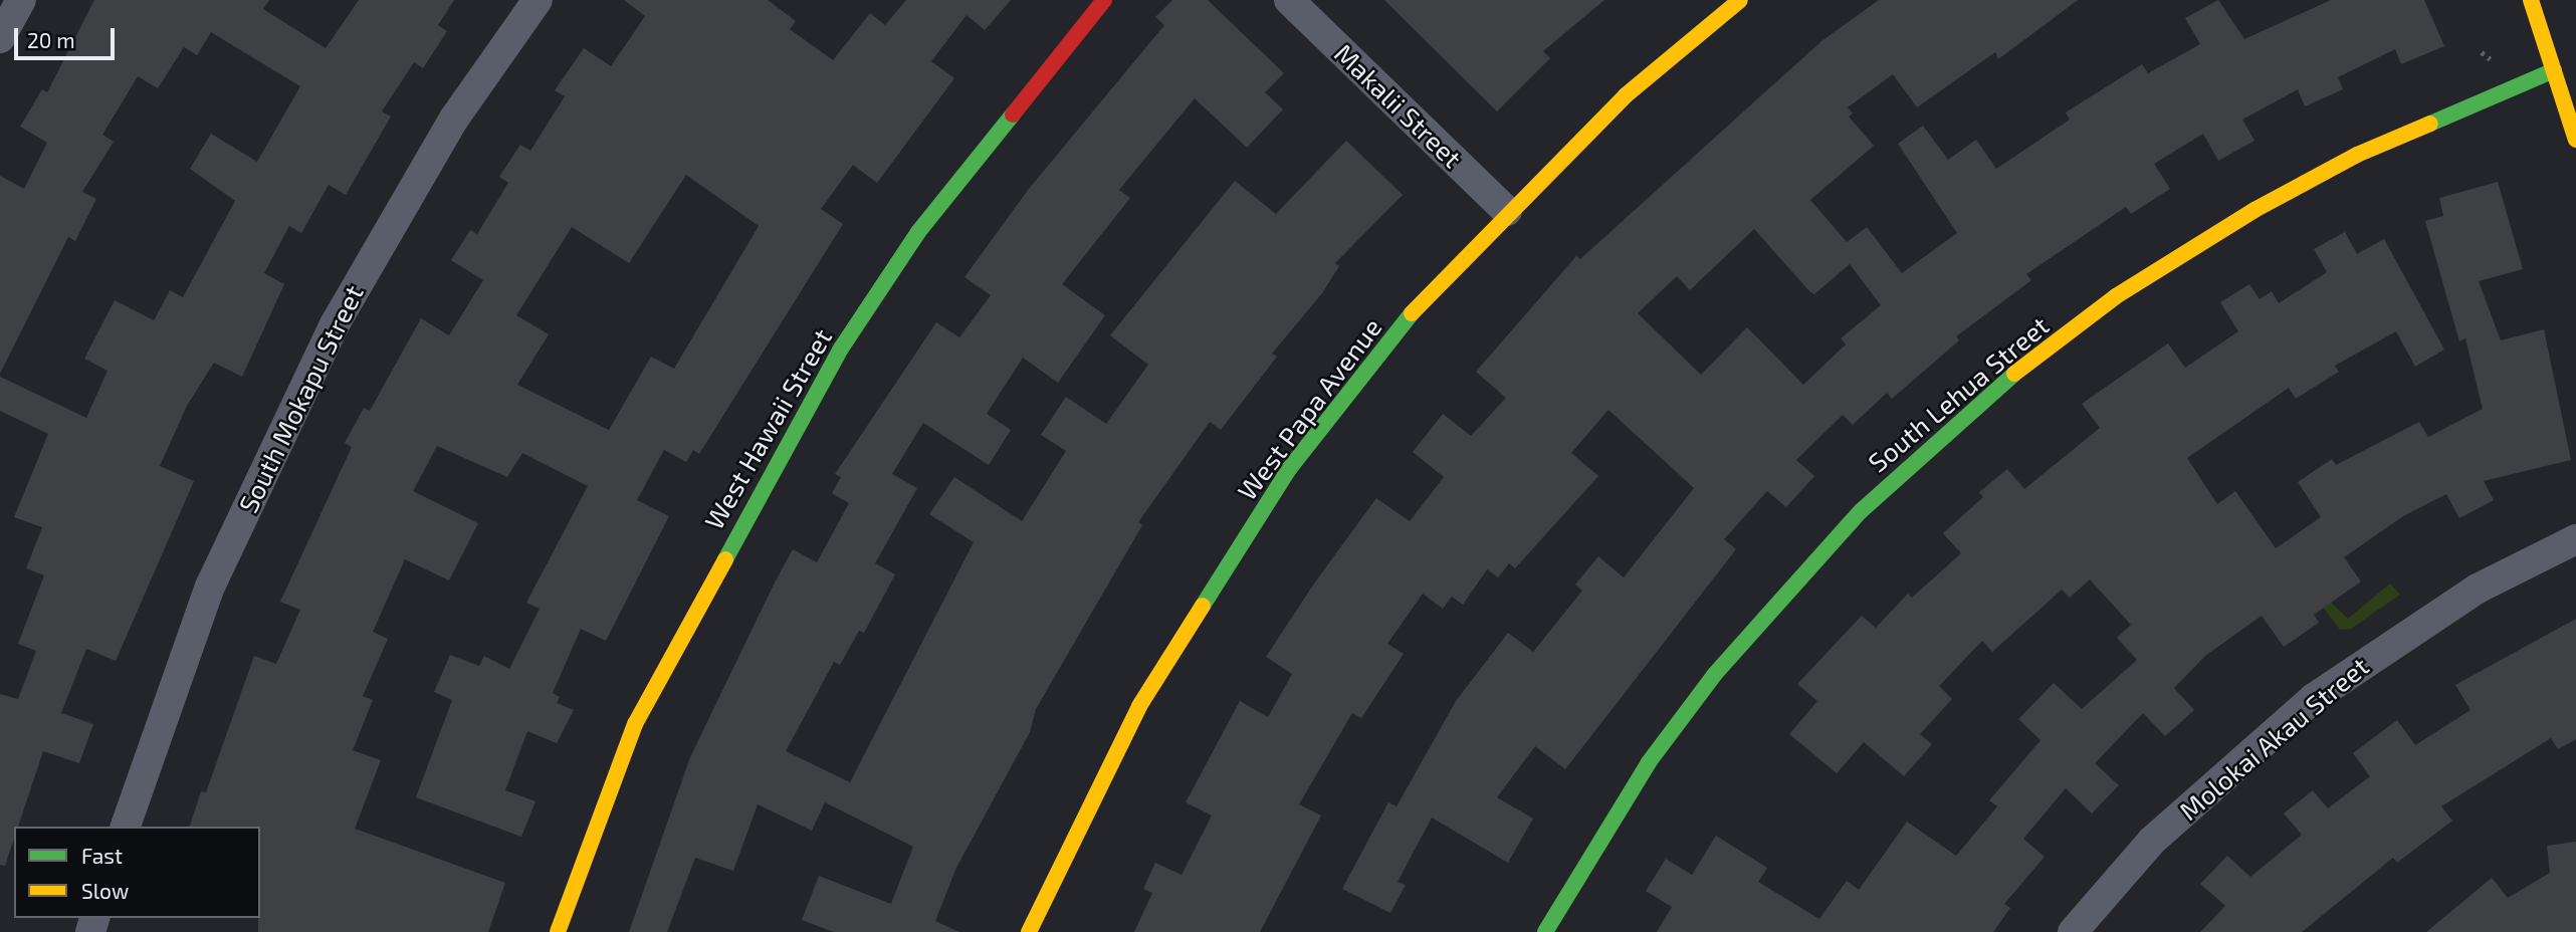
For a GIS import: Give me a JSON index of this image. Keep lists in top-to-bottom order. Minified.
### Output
{"streets":{"street":["Makalii Street","South Lehua Street","South Mokapu Street","West Papa Avenue","West Hawaii Street","Molokai Akau Street"]},"crossings":[["Makalii Street","West Papa Avenue"]],"legend":["Fast","Slow"],"scale_bar":"20 m"}
